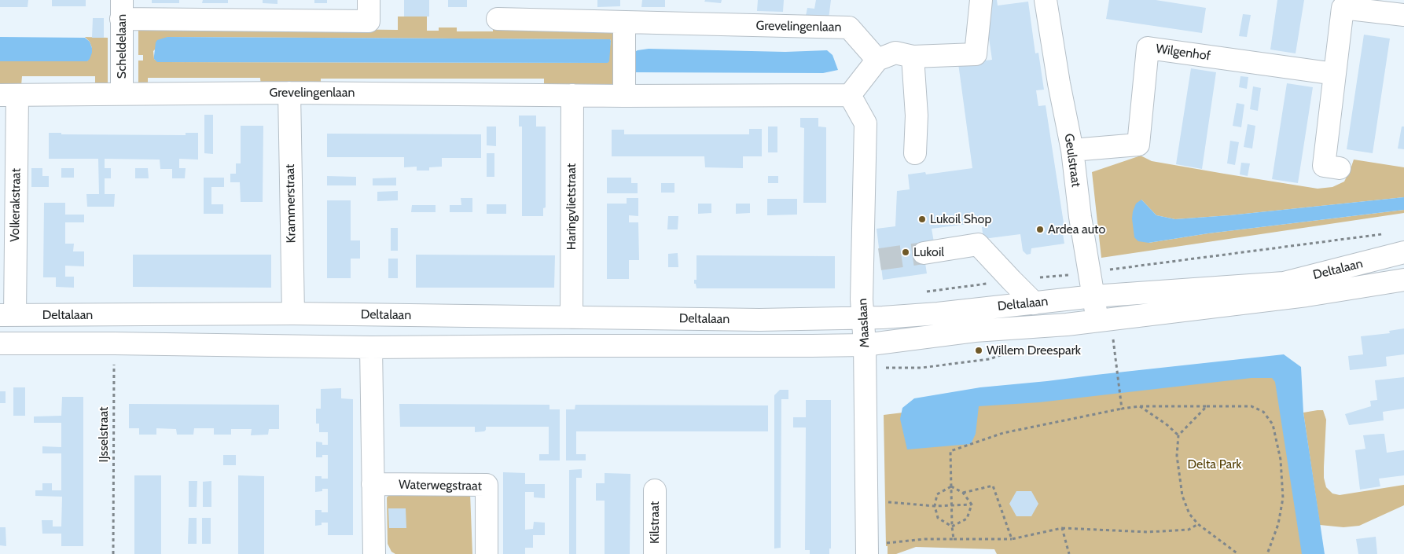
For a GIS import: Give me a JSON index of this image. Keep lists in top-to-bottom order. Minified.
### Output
{"streets":{"street":["Grevelingenlaan","Scheldelaan","Wilgenhof","Geulstraat","Krammerstraat","Volkerakstraat","Haringvlietstraat","Deltalaan","Maaslaan","Waterwegstraat","Kilstraat"],"path":["IJsselstraat"]},"crossings":[["Grevelingenlaan","Scheldelaan"],["Grevelingenlaan","Krammerstraat"],["Grevelingenlaan","Volkerakstraat"],["Grevelingenlaan","Haringvlietstraat"],["Grevelingenlaan","Maaslaan"],["Wilgenhof","Geulstraat"],["Geulstraat","Deltalaan"],["Krammerstraat","Deltalaan"],["Volkerakstraat","Deltalaan"],["Haringvlietstraat","Deltalaan"],["Deltalaan","Maaslaan"],["Deltalaan","IJsselstraat"]],"parks":["Delta Park"],"places":["Lukoil Shop","Ardea auto","Lukoil","Willem Dreespark"]}
